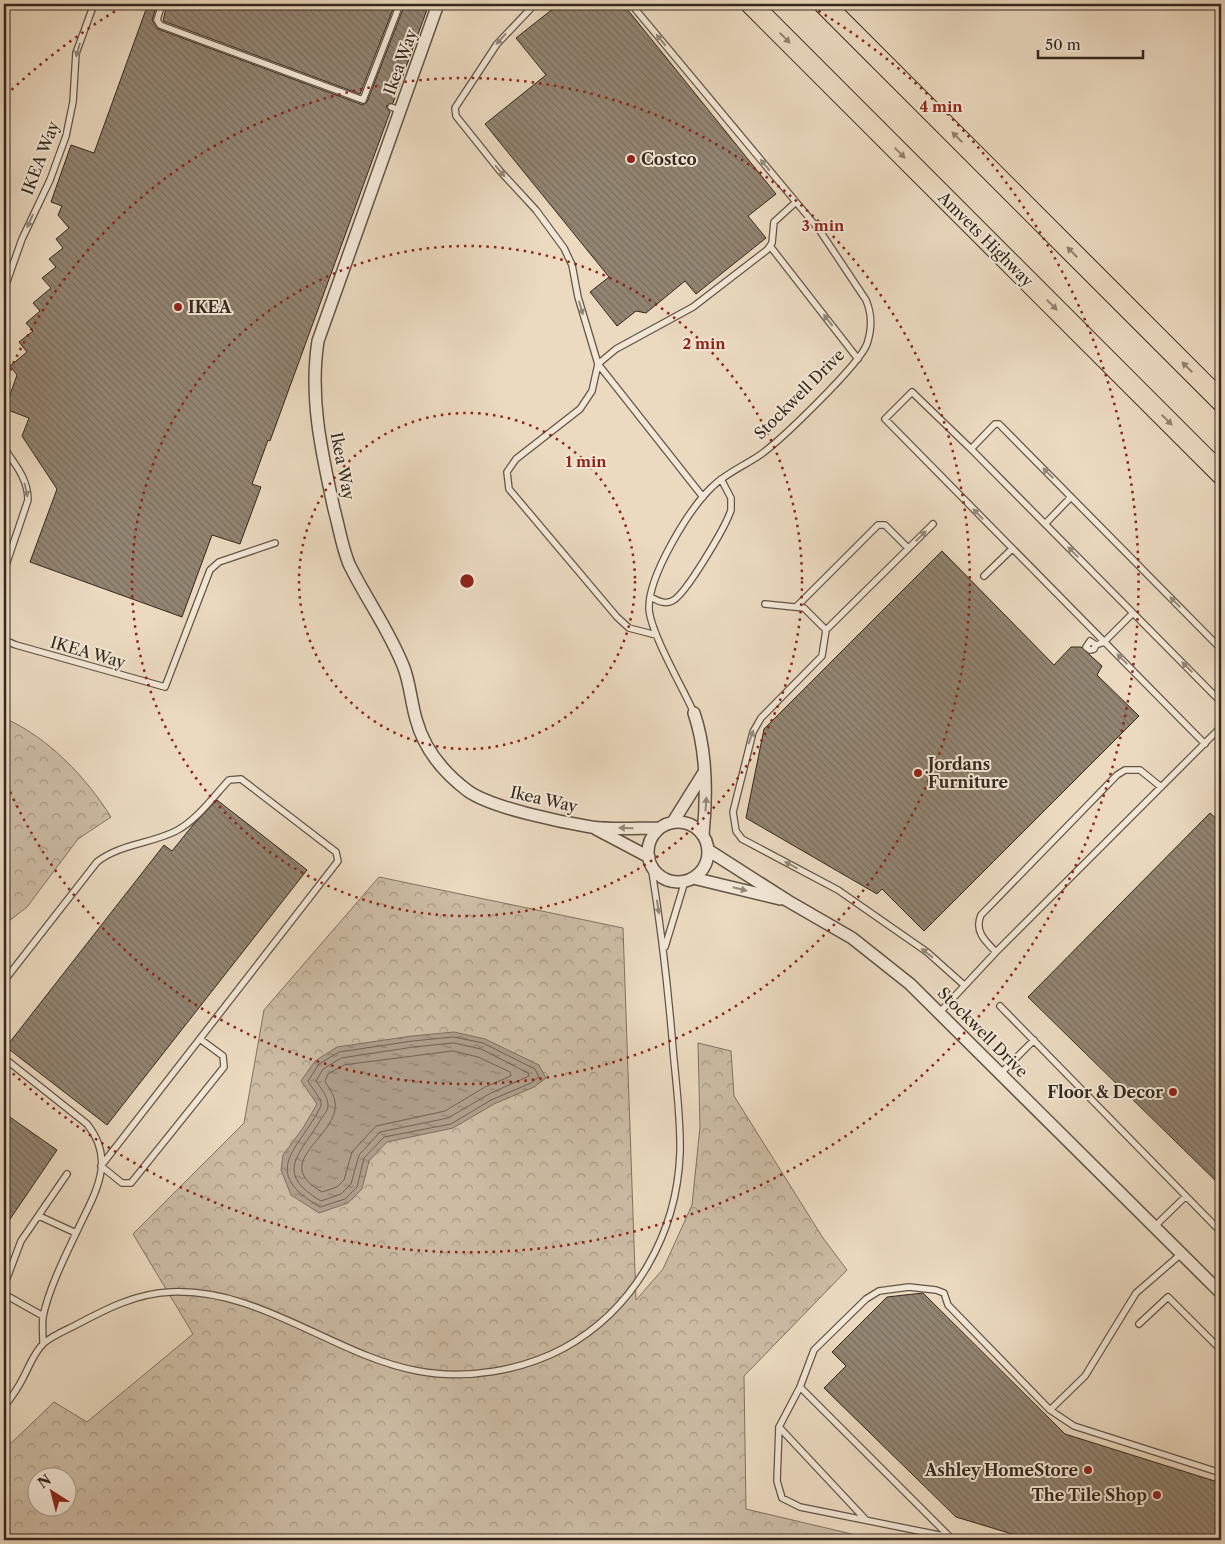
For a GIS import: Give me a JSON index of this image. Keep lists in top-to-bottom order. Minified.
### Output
{"streets":{"highway":["Amvets Highway"],"street":["Ikea Way","Stockwell Drive"],"lane":["IKEA Way"]},"crossings":[["Ikea Way","Stockwell Drive"]],"one_way":["IKEA Way"],"places":["Costco","IKEA","Jordans Furniture","Floor & Decor","Ashley HomeStore","The Tile Shop"],"scale_bar":"50 m","north":"top left","rings":["4 min","3 min","2 min","1 min"]}
